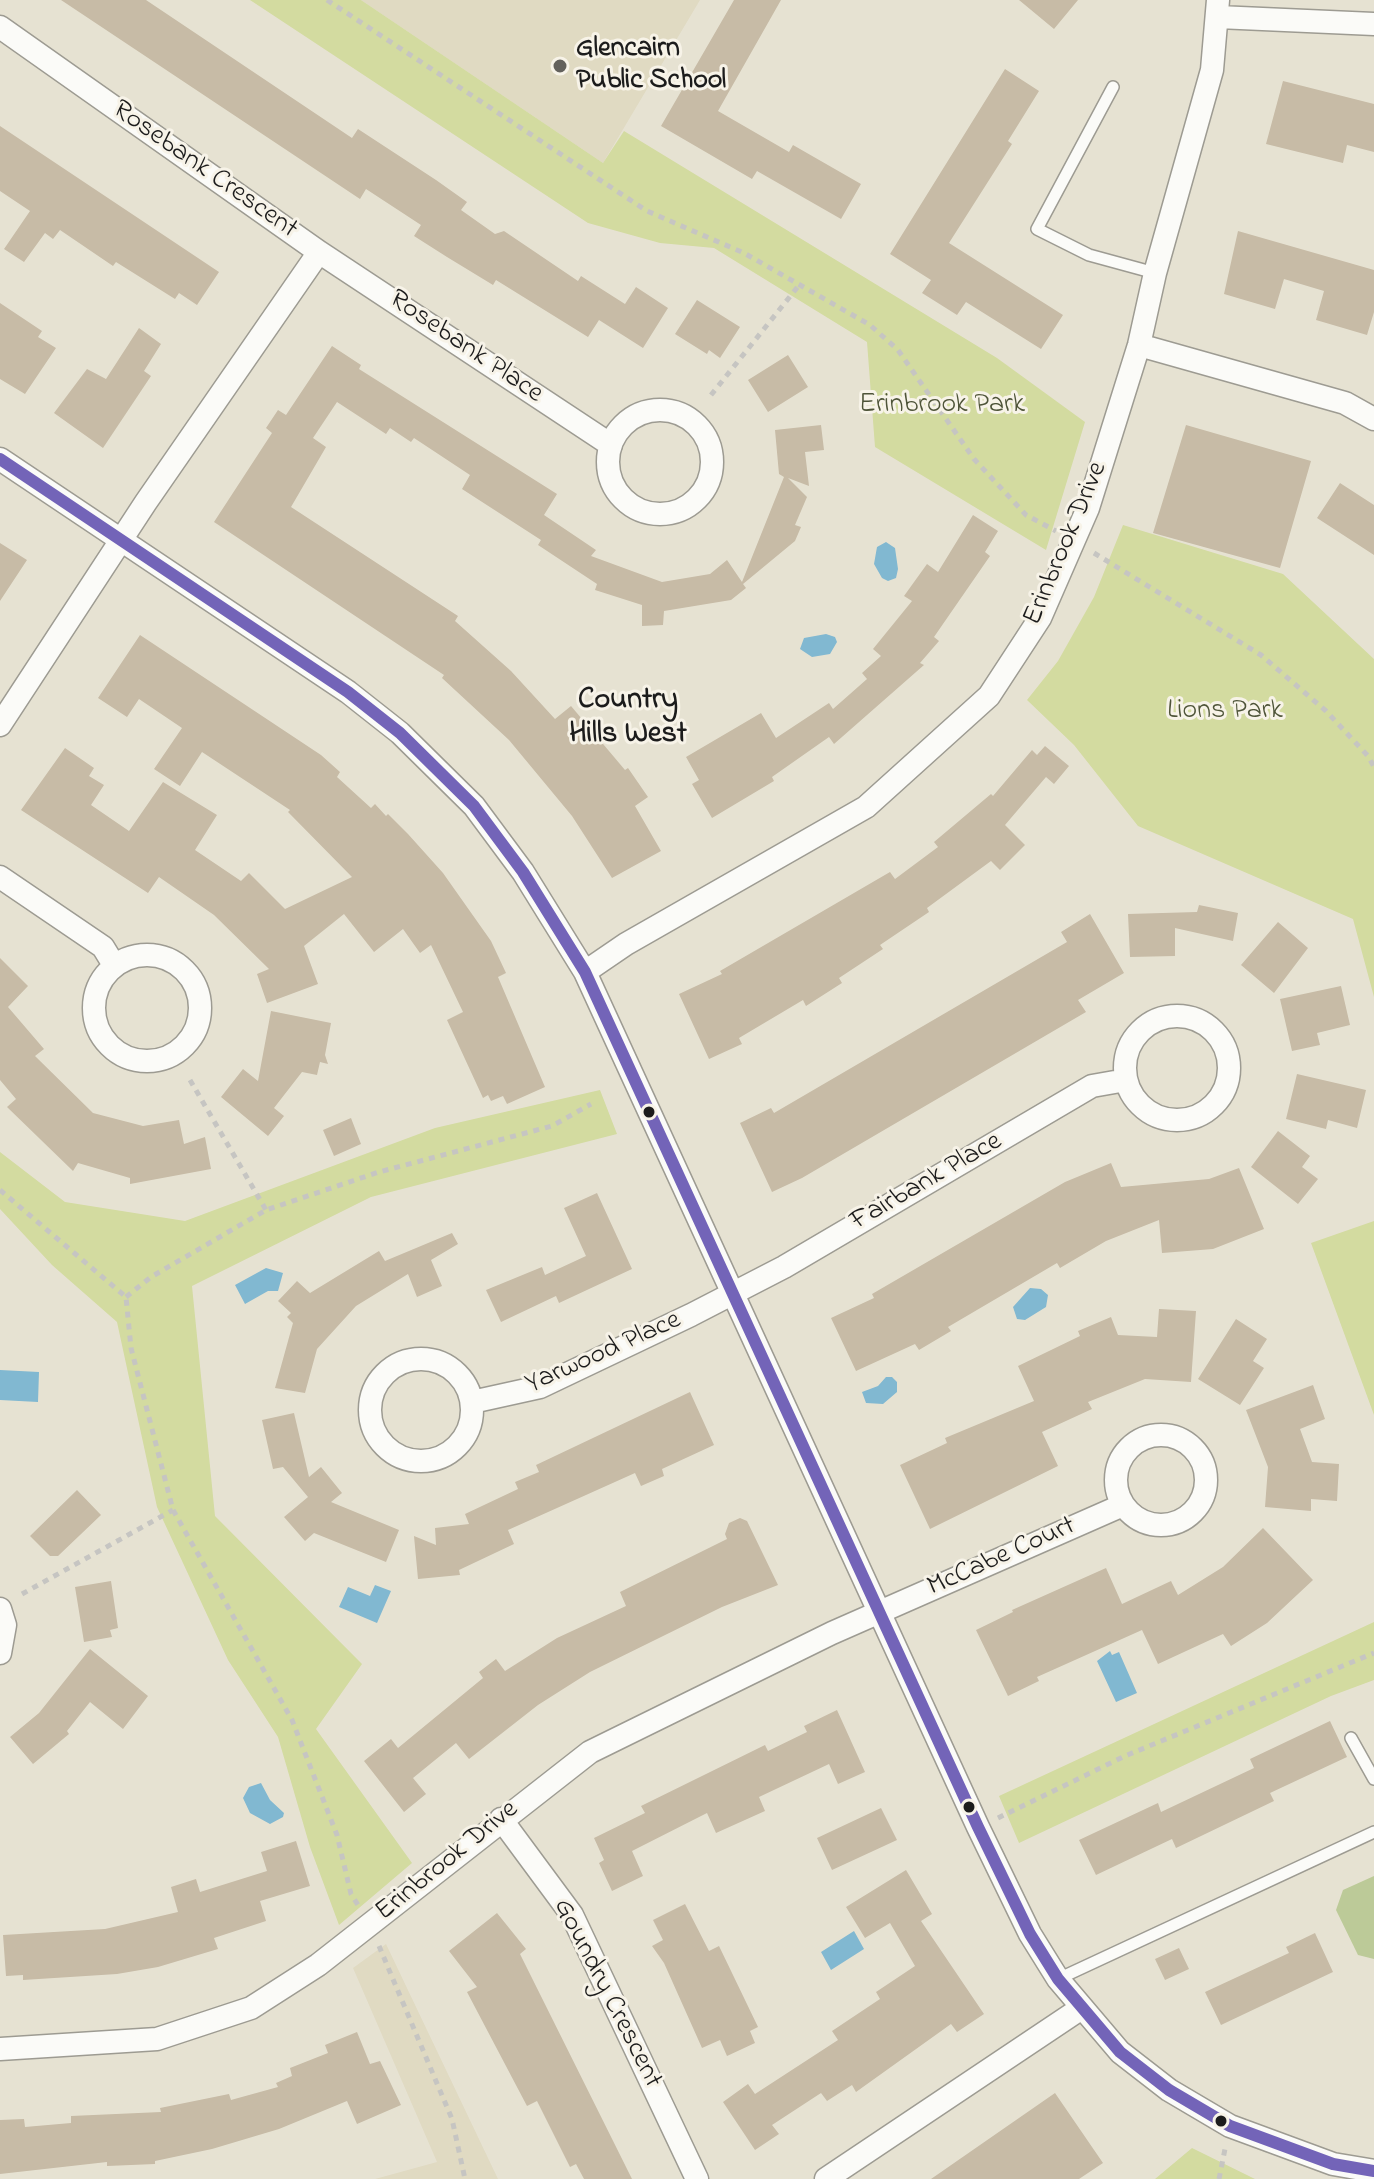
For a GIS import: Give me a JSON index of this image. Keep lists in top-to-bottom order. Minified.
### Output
{"streets":{"street":["Rosebank Crescent","Rosebank Place","Erinbrook Drive","Fairbank Place","Yarwood Place","McCabe Court","Goundry Crescent"]},"crossings":[["Rosebank Crescent","Rosebank Place"],["Erinbrook Drive","McCabe Court"],["Erinbrook Drive","Goundry Crescent"],["Fairbank Place","Yarwood Place"]],"districts":["Country Hills West"],"parks":["Erinbrook Park","Lions Park"],"places":["Glencairn Public School"]}
